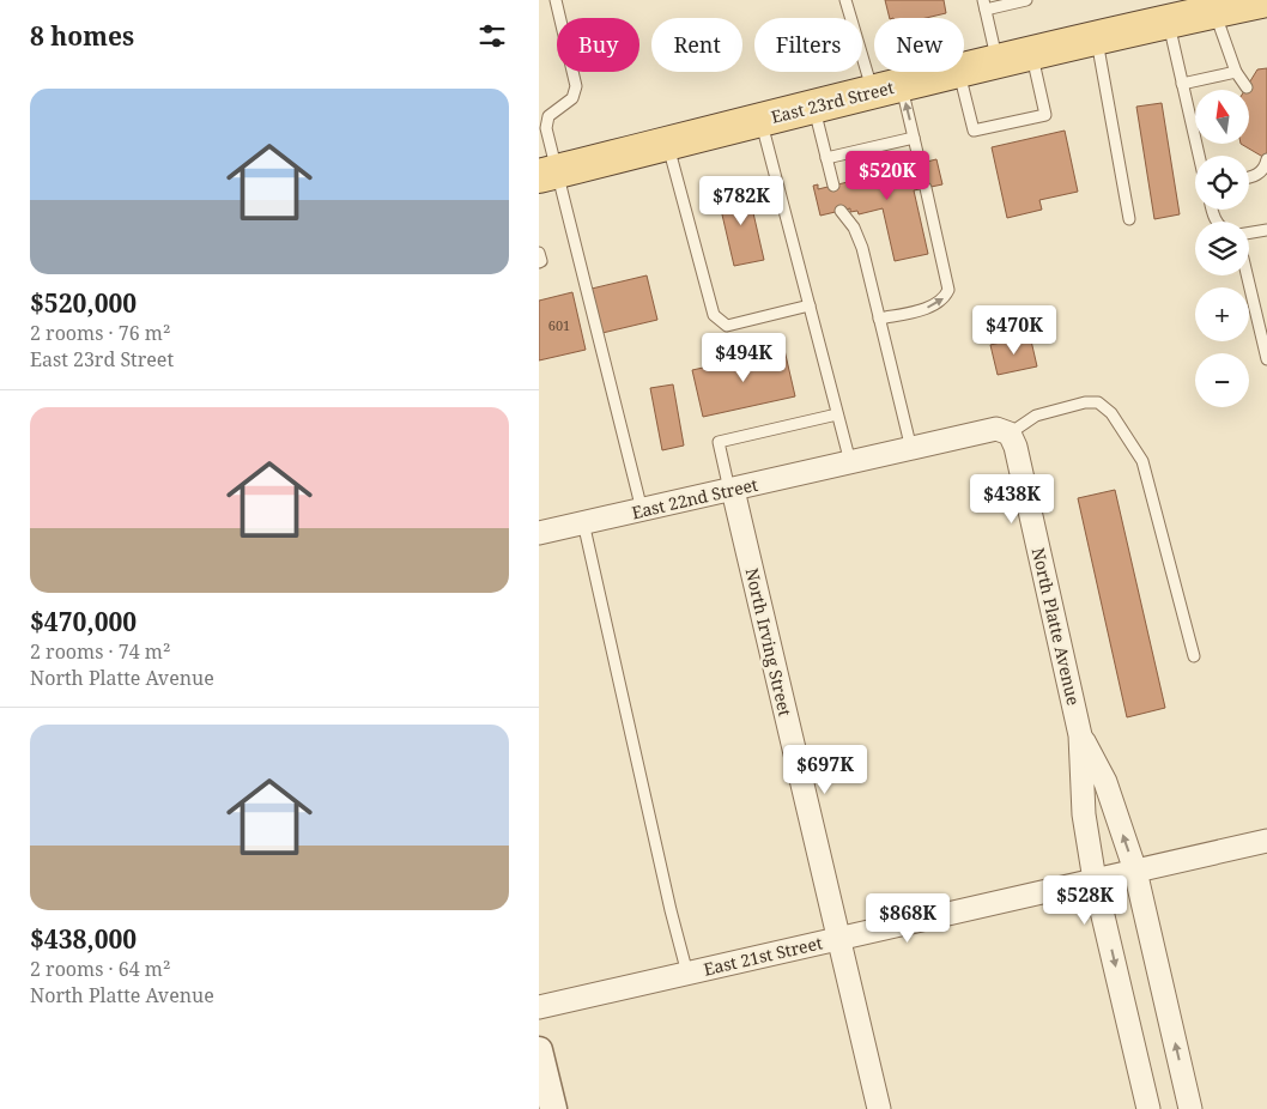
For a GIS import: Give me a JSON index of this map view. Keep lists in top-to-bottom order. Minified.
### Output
{"streets":{"main road":["East 23rd Street"],"street":["East 22nd Street","North Platte Avenue","North Irving Street","East 21st Street"]},"crossings":[["East 22nd Street","North Irving Street"],["North Platte Avenue","East 21st Street"],["North Irving Street","East 21st Street"]],"house_numbers":["601"],"north":"top","page":{"heading":"8 homes","chip":["Buy","Rent","Filters","New"],"list":[{"name":"$520,000","note":"2 rooms · 76 m² · East 23rd Street"},{"name":"$470,000","note":"2 rooms · 74 m² · North Platte Avenue"},{"name":"$438,000","note":"2 rooms · 64 m² · North Platte Avenue"}],"map_buttons":["+","−"],"price":["$520K","$782K","$470K","$494K","$438K","$697K","$528K","$868K"]}}
